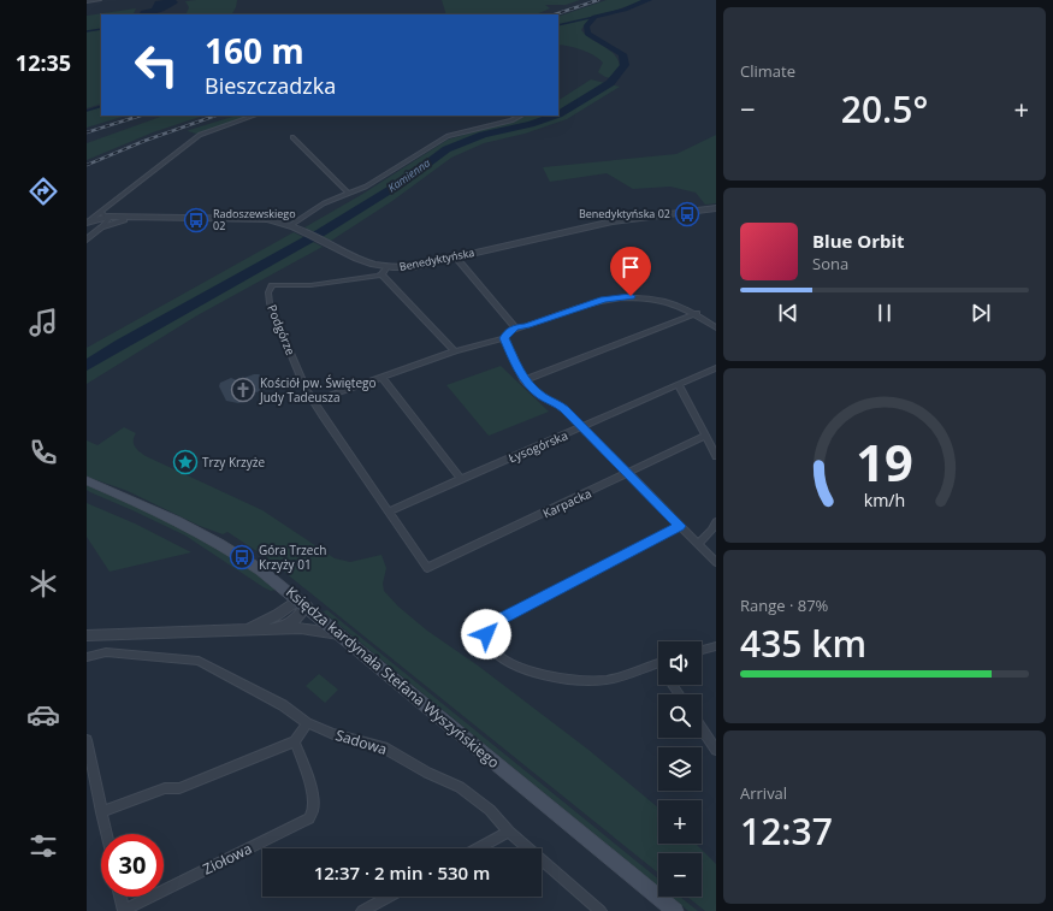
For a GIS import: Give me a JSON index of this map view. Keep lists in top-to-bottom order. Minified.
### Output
{"streets":{"main road":["Księdza kardynała Stefana Wyszyńskiego"],"street":["Benedyktyńska","Podgórze","Łysogórska","Karpacka","Sadowa","Ziołowa"]},"crossings":[["Benedyktyńska","Podgórze"],["Podgórze","Łysogórska"],["Podgórze","Karpacka"]],"water":["Kamienna"],"places":{"bus stop":["Benedyktyńska 02","Radoszewskiego 02","Góra Trzech Krzyży 01"],"church":["Kościół pw. Świętego Judy Tadeusza"],"place":["Trzy Krzyże"]},"page":{"tabs":"12:35","tile":["Climate",["Range · 87%","435 km"],["Arrival","12:37"]],"turn":["160 m","Bieszczadzka"],"heat":["−","20.5°","+"],"song":["Blue Orbit","Sona"],"map_buttons":["+","−"],"limit":"30","trip":"12:37 · 2 min · 530 m","gauge":["19","km/h"]}}
